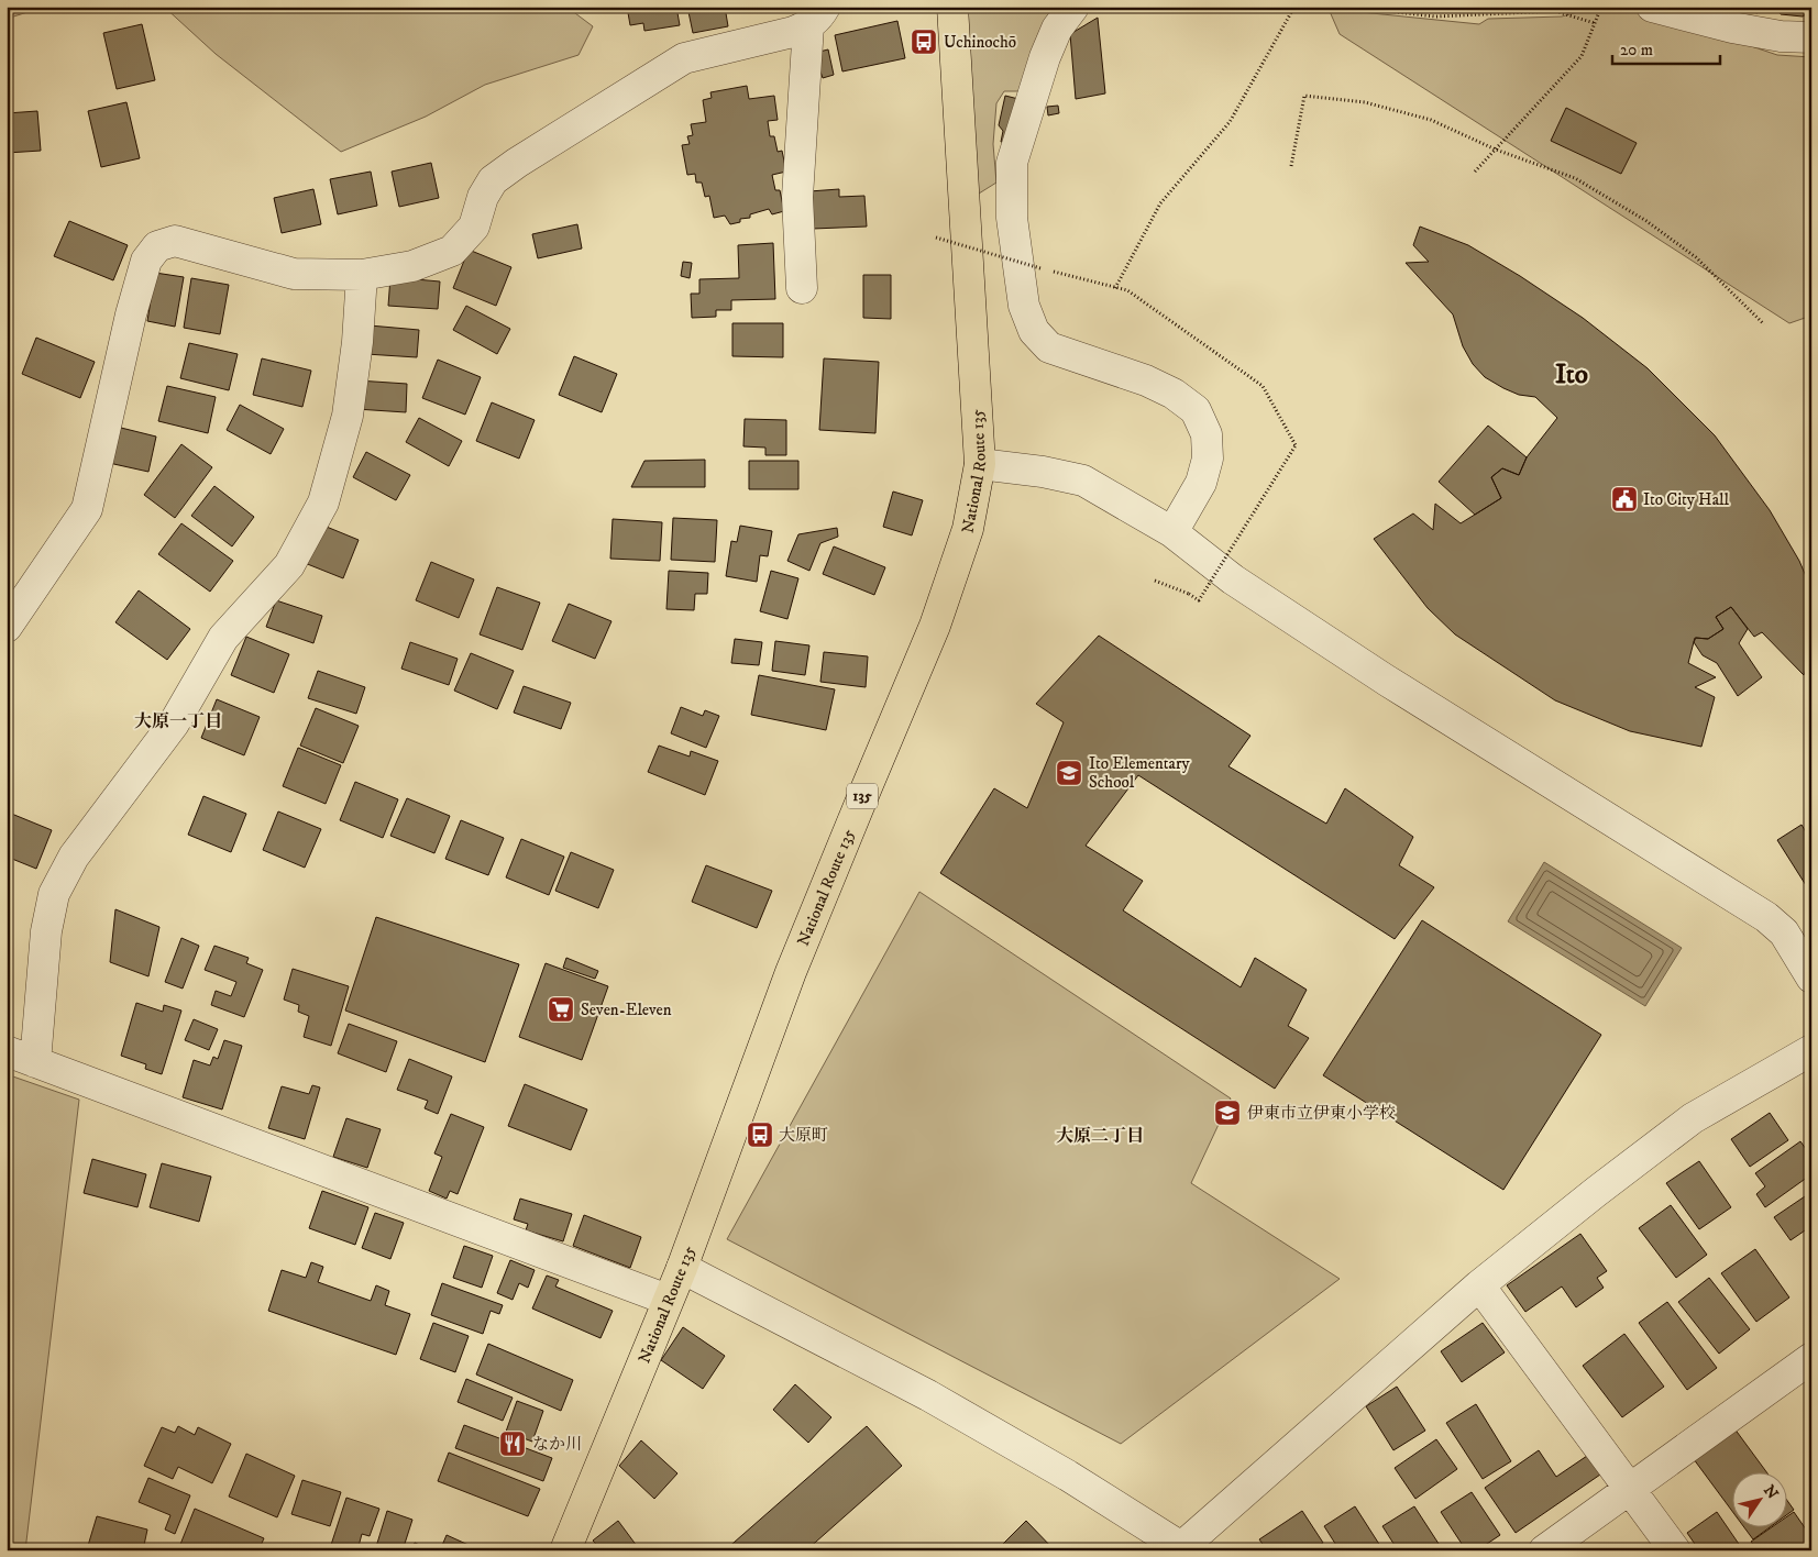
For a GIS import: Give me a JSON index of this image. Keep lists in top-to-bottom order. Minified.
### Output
{"streets":{"highway":["National Route 135","135"]},"districts":["Ito","大原一丁目","大原二丁目"],"places":{"bus stop":["Uchinochō","大原町"],"public building":["Ito City Hall"],"school or university":["Ito Elementary School","伊東市立伊東小学校"],"supermarket":["Seven-Eleven"],"restaurant":["なか川"]},"scale_bar":"20 m","north":"top right"}
